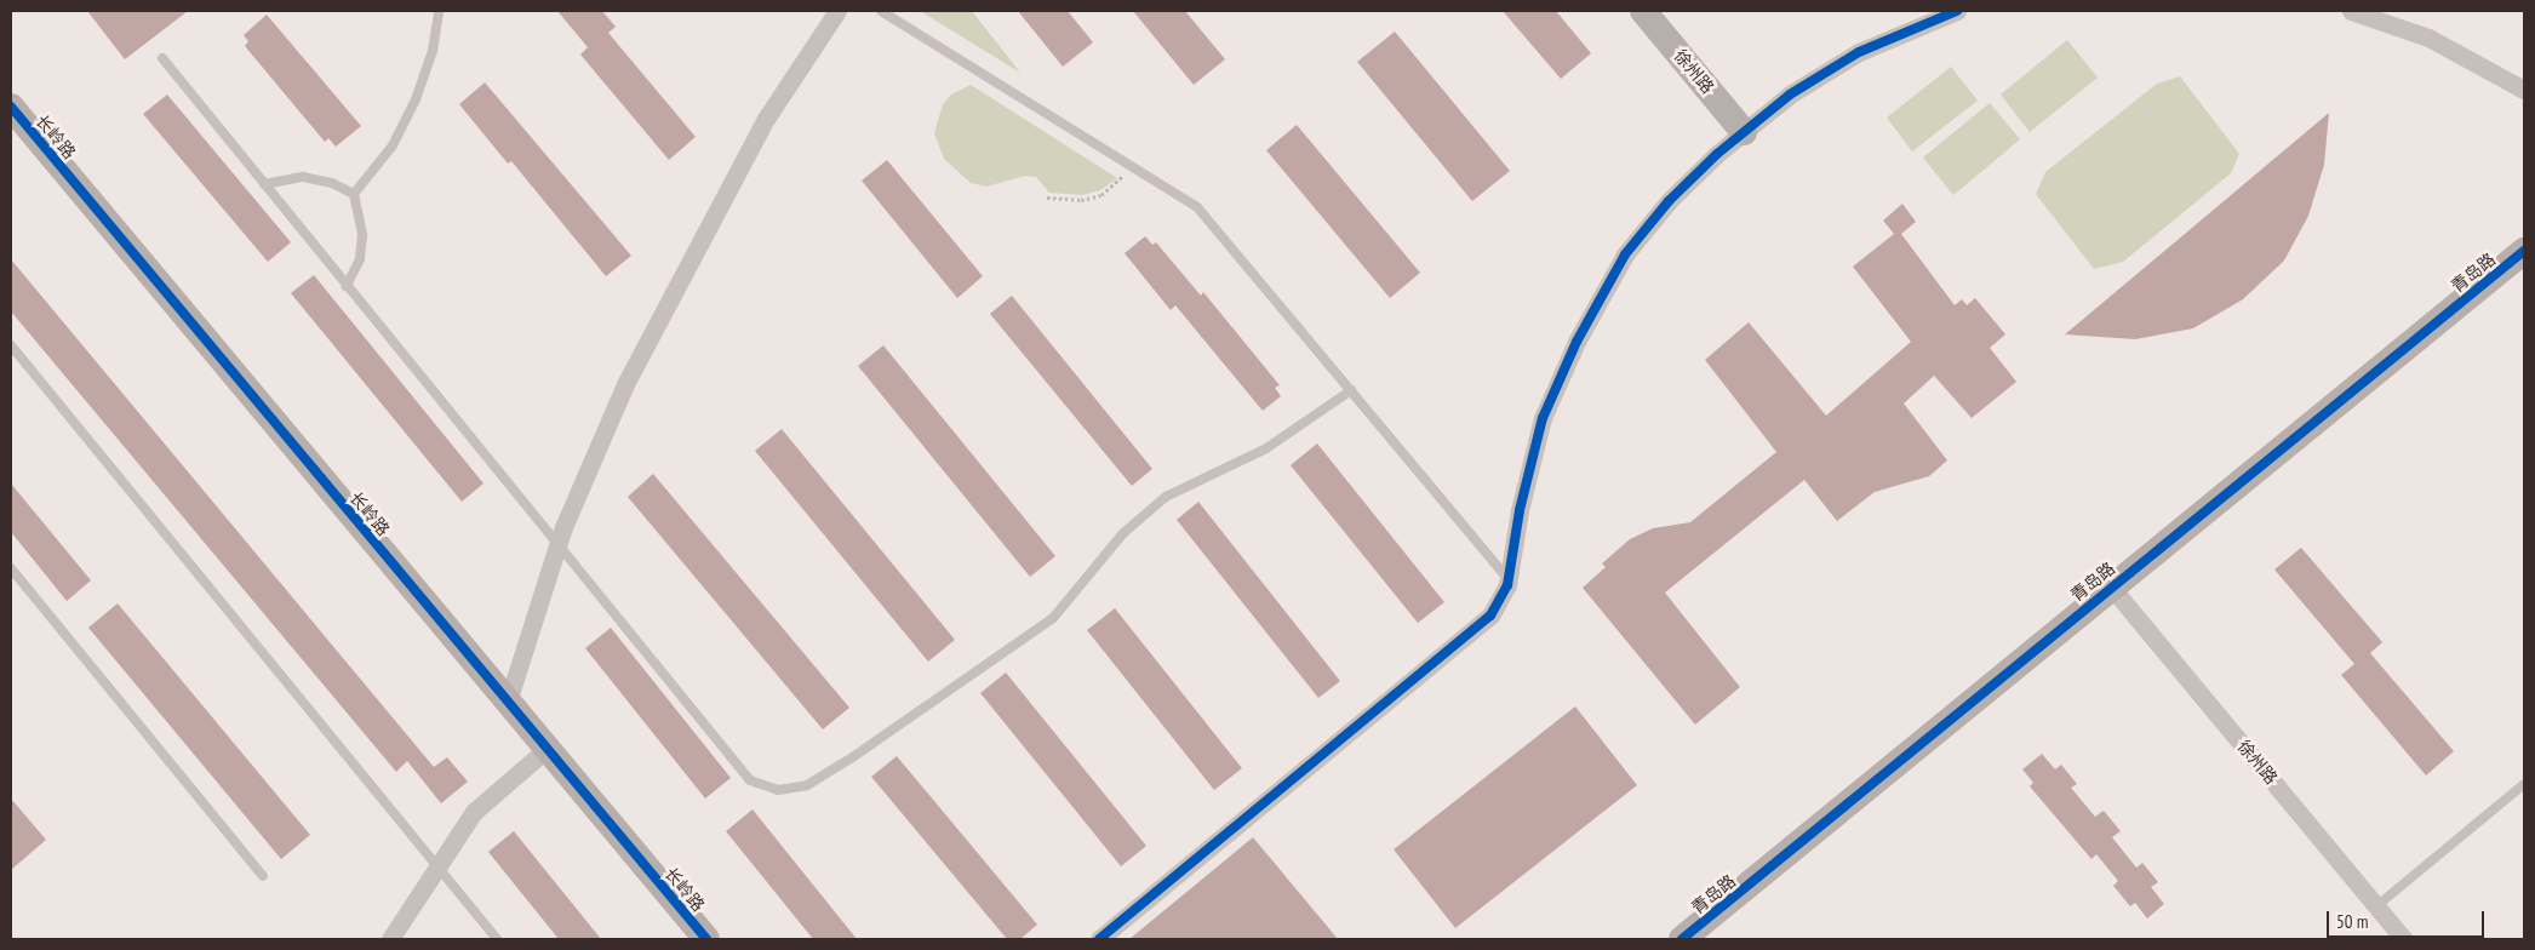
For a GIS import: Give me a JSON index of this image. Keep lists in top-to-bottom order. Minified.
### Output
{"streets":{"street":["徐州路","长岭路","青岛路"]},"crossings":[["徐州路","青岛路"]],"scale_bar":"50 m"}
